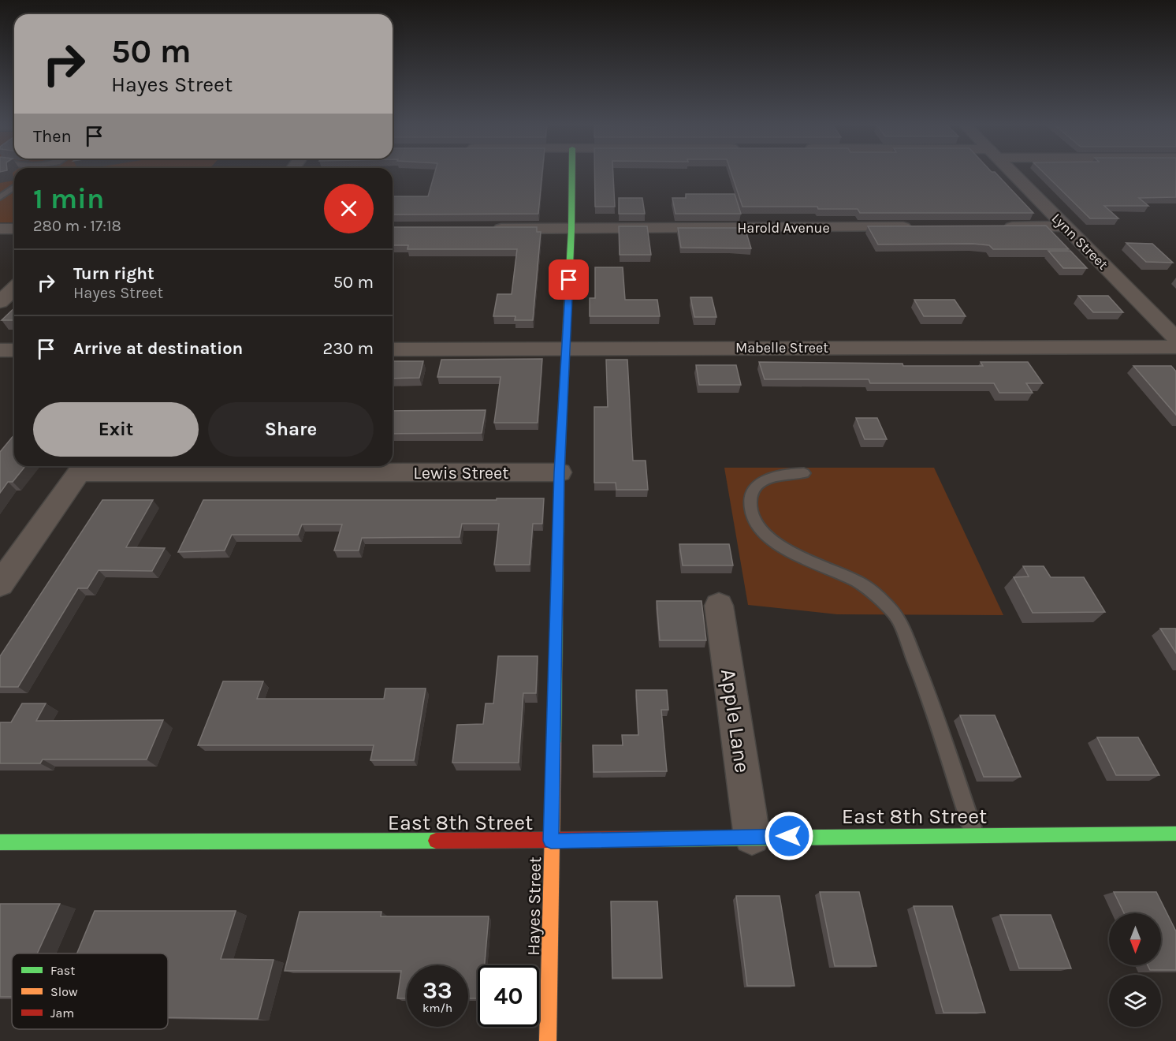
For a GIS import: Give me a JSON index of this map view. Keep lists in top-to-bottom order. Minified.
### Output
{"streets":{"street":["Harold Avenue","Lynn Street","Mabelle Street","Lewis Street","Apple Lane","East 8th Street","Hayes Street"]},"crossings":[["Harold Avenue","Hayes Street"],["Mabelle Street","Hayes Street"],["Lewis Street","Hayes Street"],["Apple Lane","East 8th Street"],["East 8th Street","Hayes Street"]],"legend":["Fast","Slow","Jam"],"north":"bottom","page":{"turn":["50 m","Hayes Street"],"then":"Then","heading":["1 min","280 m · 17:18"],"list":[{"name":"Turn right","note":"Hayes Street","value":"50 m"},{"name":"Arrive at destination","value":"230 m"}],"buttons":["Exit","Share"],"speed":"33 km/h","limit":"40"}}
